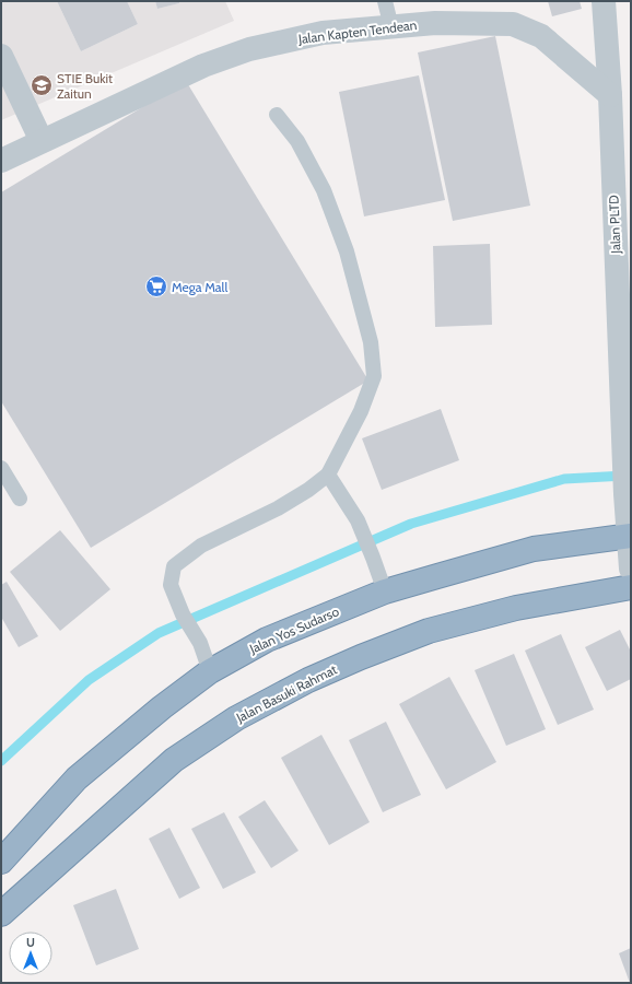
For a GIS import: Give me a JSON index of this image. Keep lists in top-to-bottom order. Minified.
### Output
{"streets":{"highway":["Jalan Yos Sudarso","Jalan Basuki Rahmat"],"street":["Jalan Kapten Tendean","Jalan PLTD"]},"crossings":[["Jalan Kapten Tendean","Jalan PLTD"],["Jalan PLTD","Jalan Yos Sudarso"]],"places":{"school or university":["STIE Bukit Zaitun"],"supermarket":["Mega Mall"]},"north":"top"}
